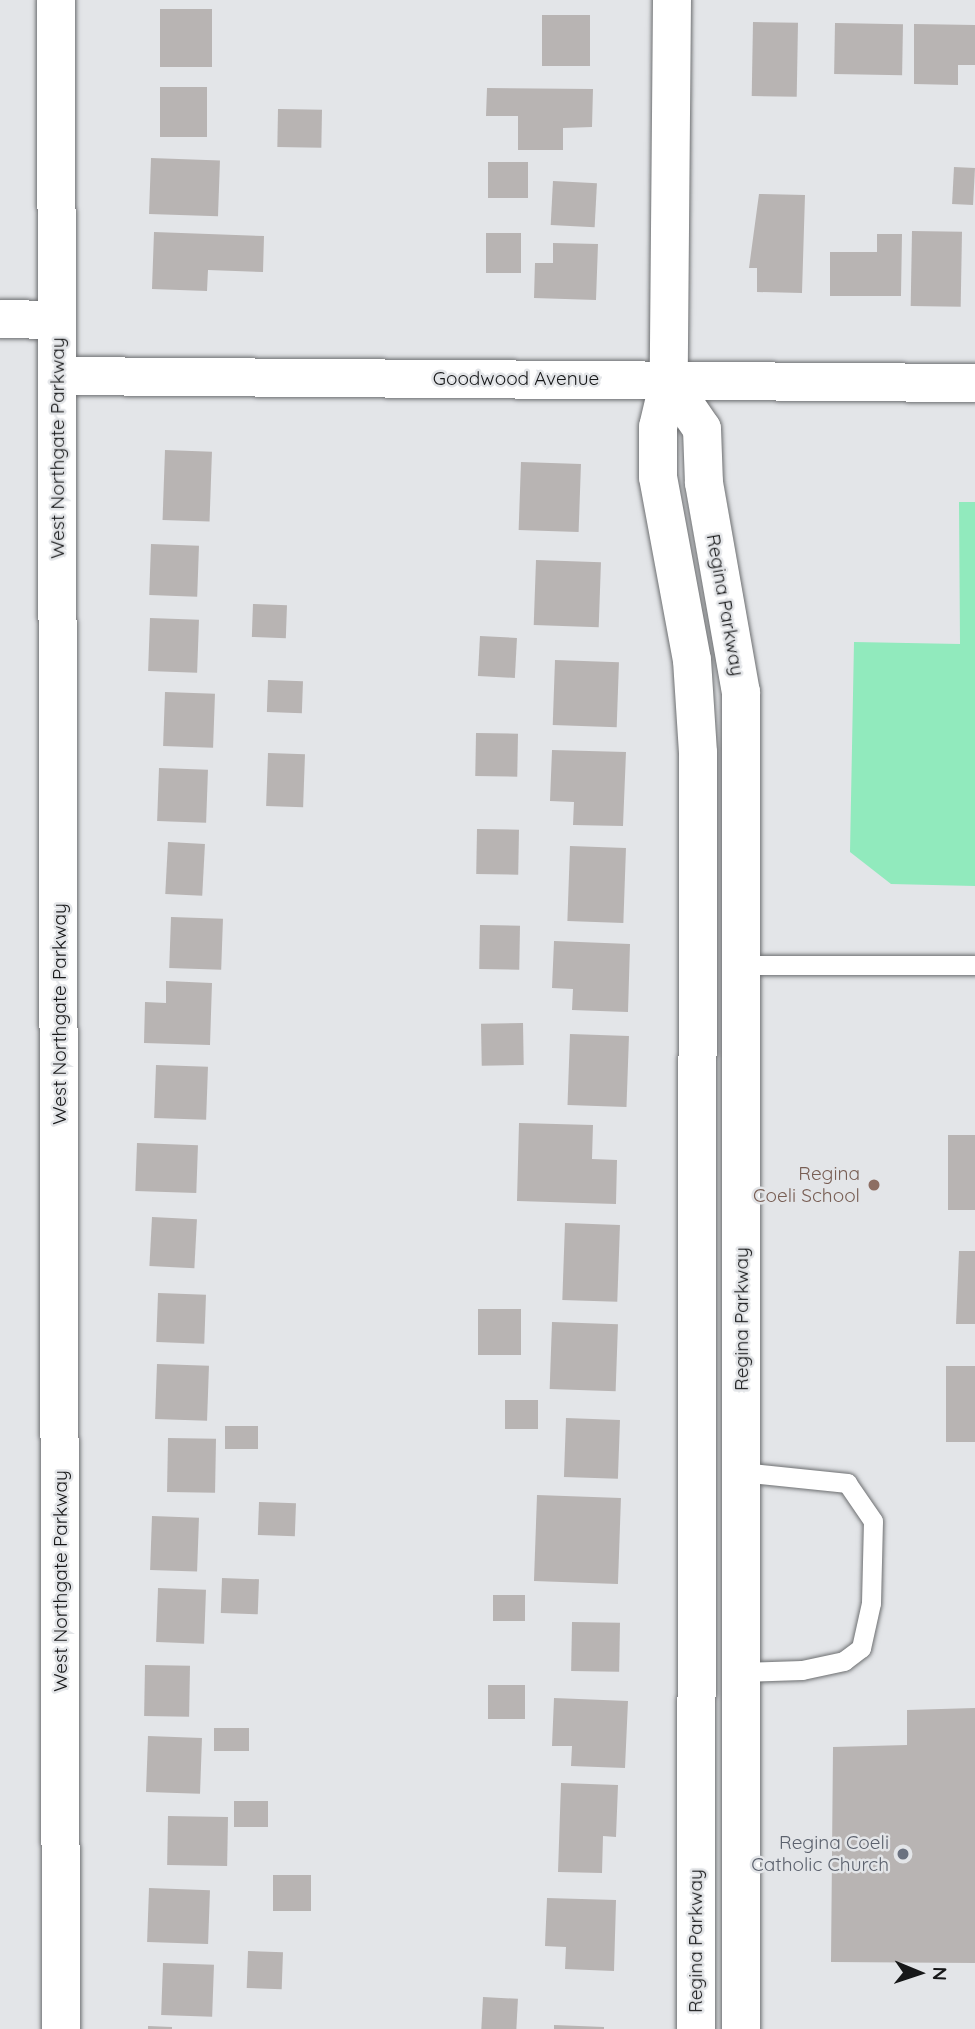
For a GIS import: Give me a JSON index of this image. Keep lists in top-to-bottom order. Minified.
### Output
{"streets":{"street":["Goodwood Avenue","West Northgate Parkway","Regina Parkway"]},"crossings":[["Goodwood Avenue","West Northgate Parkway"],["Goodwood Avenue","Regina Parkway"]],"places":["Regina Coeli School","Regina Coeli Catholic Church"],"north":"right"}
